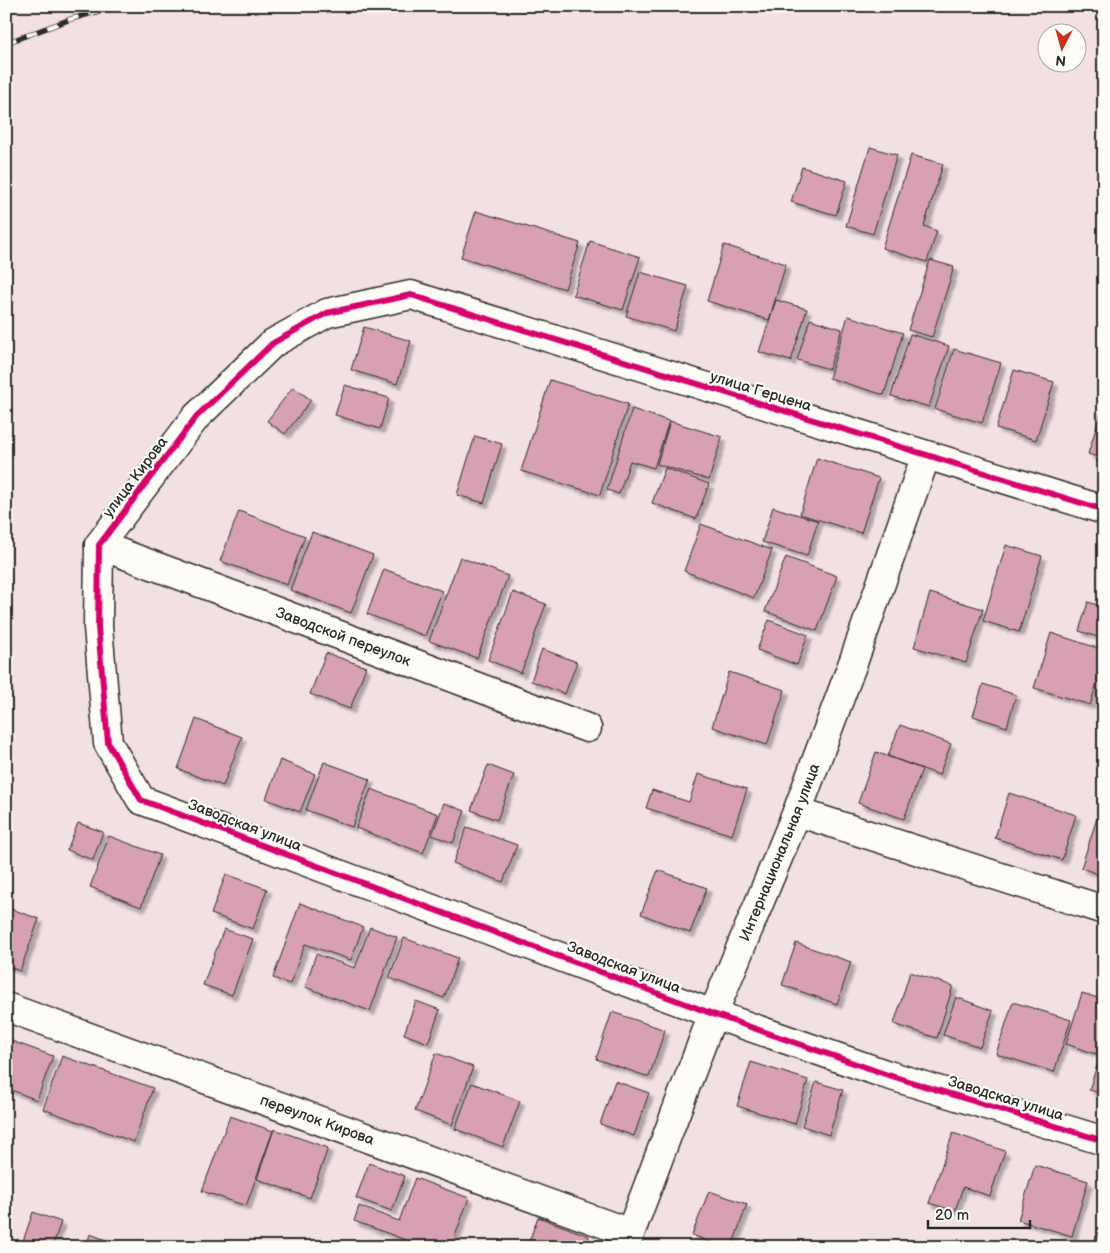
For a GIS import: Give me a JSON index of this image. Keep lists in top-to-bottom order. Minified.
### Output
{"streets":{"street":["улица Герцена","улица Кирова","Заводской переулок","Заводская улица","Интернациональная улица","переулок Кирова"]},"crossings":[["улица Герцена","улица Кирова"],["улица Герцена","Интернациональная улица"],["улица Кирова","Заводской переулок"],["улица Кирова","Заводская улица"],["Заводской переулок","Заводская улица"],["Заводская улица","Интернациональная улица"],["Интернациональная улица","переулок Кирова"]],"scale_bar":"20 m","north":"bottom"}
